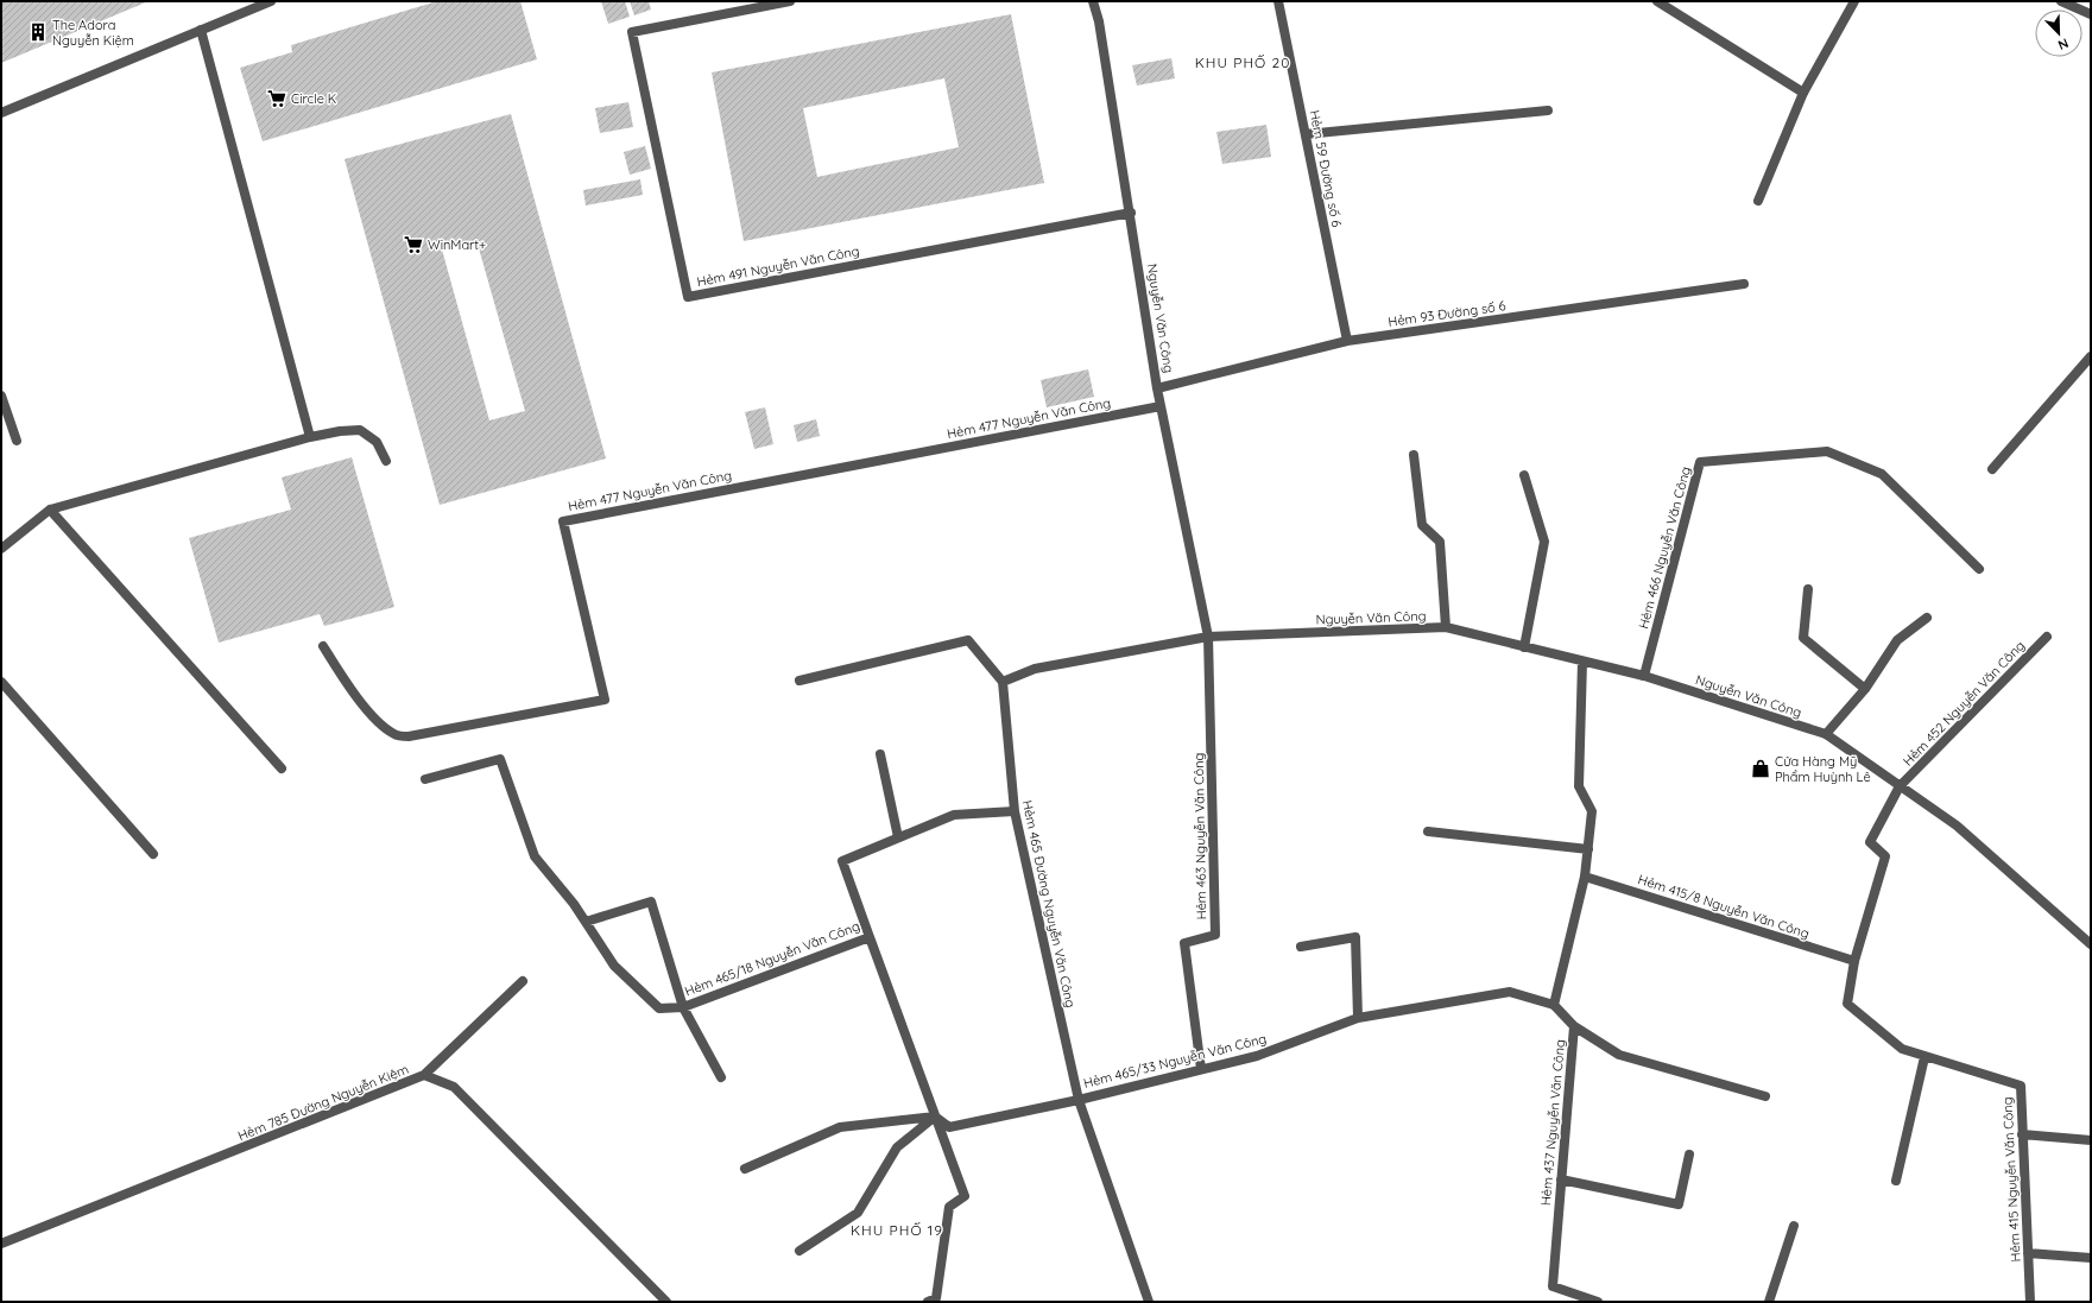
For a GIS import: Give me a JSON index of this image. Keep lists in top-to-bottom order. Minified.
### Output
{"streets":{"street":["Hẻm 59 Đường số 6","Hẻm 491 Nguyễn Văn Công","Hẻm 93 Đường số 6","Nguyễn Văn Công","Hẻm 477 Nguyễn Văn Công","Hẻm 466 Nguyễn Văn Công","Hẻm 452 Nguyễn Văn Công","Hẻm 463 Nguyễn Văn Công","Hẻm 465 Đường Nguyễn Văn Công","Hẻm 415/8 Nguyễn Văn Công","Hẻm 465/18 Nguyễn Văn Công","Hẻm 465/33 Nguyễn Văn Công","Hẻm 785 Đường Nguyễn Kiệm","Hẻm 437 Nguyễn Văn Công","Hẻm 415 Nguyễn Văn Công"]},"crossings":[["Hẻm 59 Đường số 6","Hẻm 93 Đường số 6"],["Hẻm 491 Nguyễn Văn Công","Nguyễn Văn Công"],["Hẻm 93 Đường số 6","Nguyễn Văn Công"],["Nguyễn Văn Công","Hẻm 477 Nguyễn Văn Công"],["Nguyễn Văn Công","Hẻm 466 Nguyễn Văn Công"],["Nguyễn Văn Công","Hẻm 452 Nguyễn Văn Công"],["Nguyễn Văn Công","Hẻm 463 Nguyễn Văn Công"],["Nguyễn Văn Công","Hẻm 415 Nguyễn Văn Công"],["Hẻm 452 Nguyễn Văn Công","Hẻm 415 Nguyễn Văn Công"],["Hẻm 463 Nguyễn Văn Công","Hẻm 465/33 Nguyễn Văn Công"],["Hẻm 465 Đường Nguyễn Văn Công","Hẻm 465/18 Nguyễn Văn Công"],["Hẻm 465 Đường Nguyễn Văn Công","Hẻm 465/33 Nguyễn Văn Công"],["Hẻm 415/8 Nguyễn Văn Công","Hẻm 415 Nguyễn Văn Công"],["Hẻm 465/33 Nguyễn Văn Công","Hẻm 437 Nguyễn Văn Công"]],"districts":["KHU PHỐ 20","KHU PHỐ 19"],"places":{"building":["The Adora Nguyễn Kiệm"],"supermarket":["Circle K","WinMart+"],"shop":["Cửa Hàng Mỹ Phẩm Huỳnh Lê"]},"north":"bottom right"}
